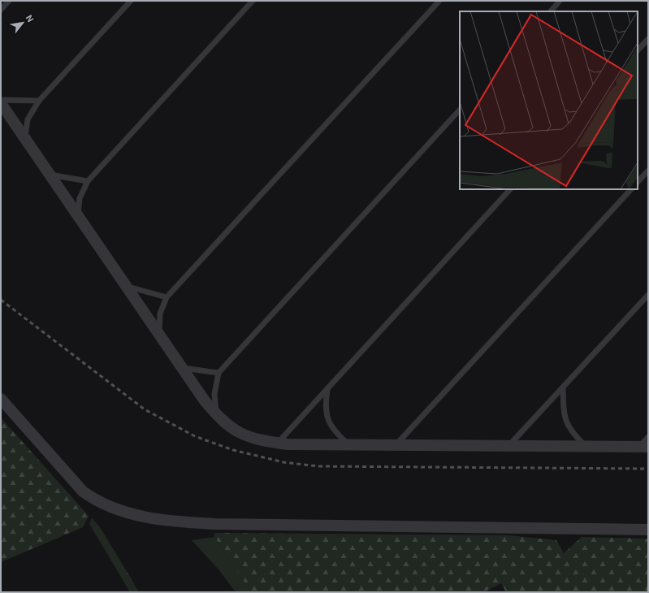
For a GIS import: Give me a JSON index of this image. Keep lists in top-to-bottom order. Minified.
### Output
{"north":"top right"}
